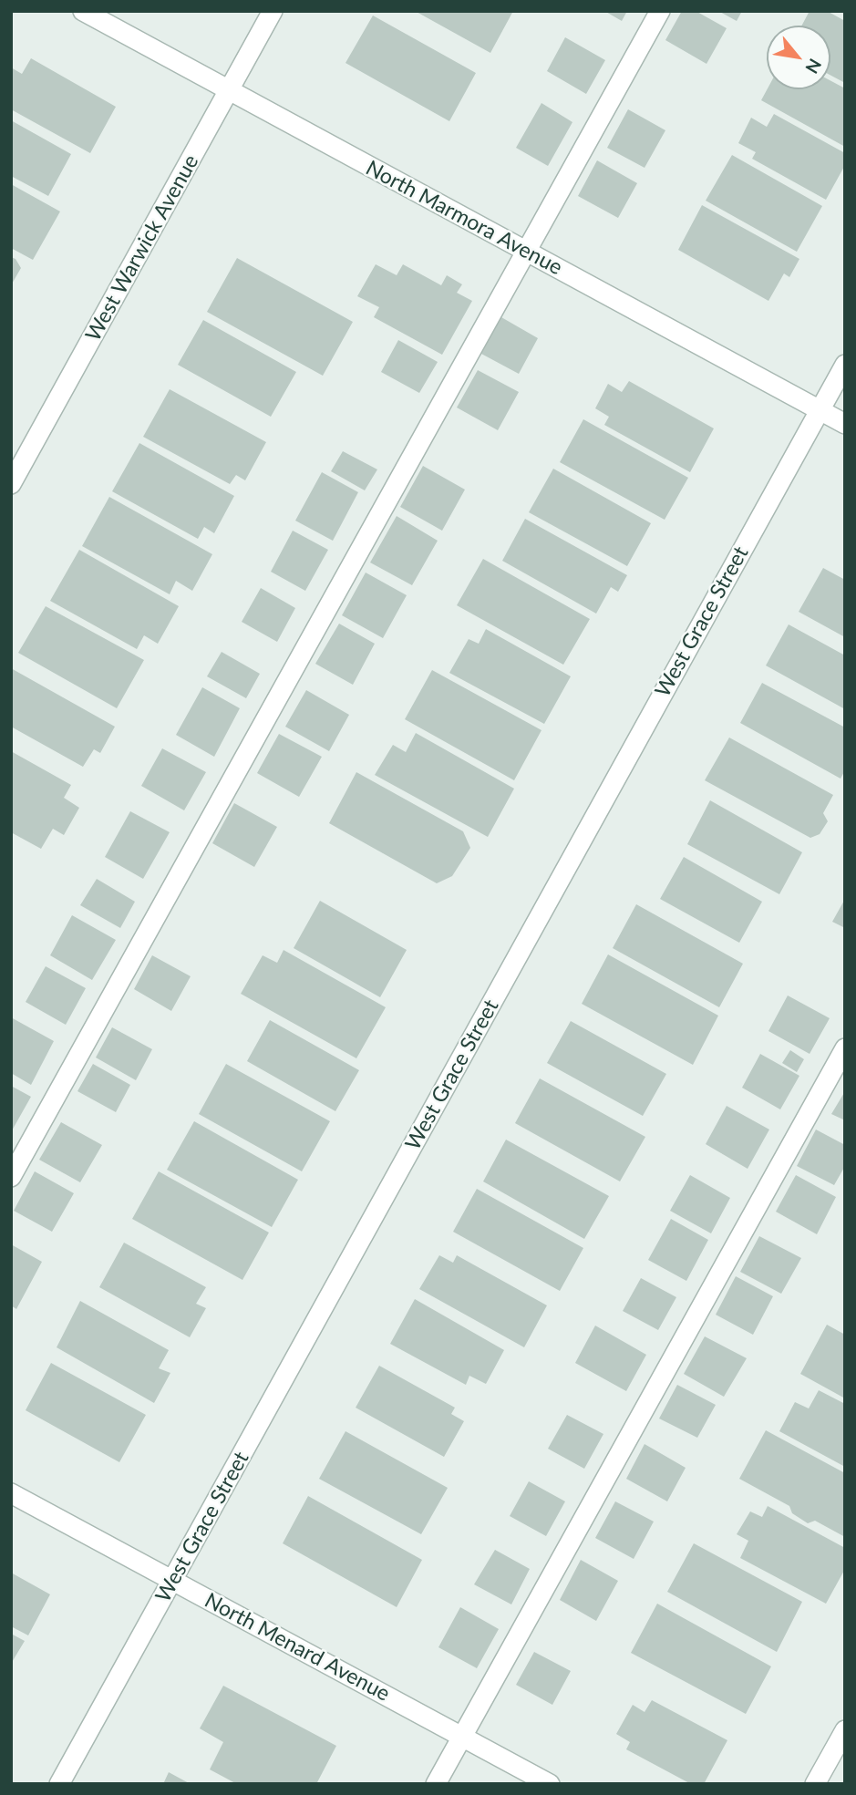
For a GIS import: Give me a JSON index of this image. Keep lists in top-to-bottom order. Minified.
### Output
{"streets":{"street":["North Marmora Avenue","West Warwick Avenue","West Grace Street","North Menard Avenue"]},"crossings":[["North Marmora Avenue","West Warwick Avenue"],["North Marmora Avenue","West Grace Street"],["West Grace Street","North Menard Avenue"]],"north":"bottom right"}
